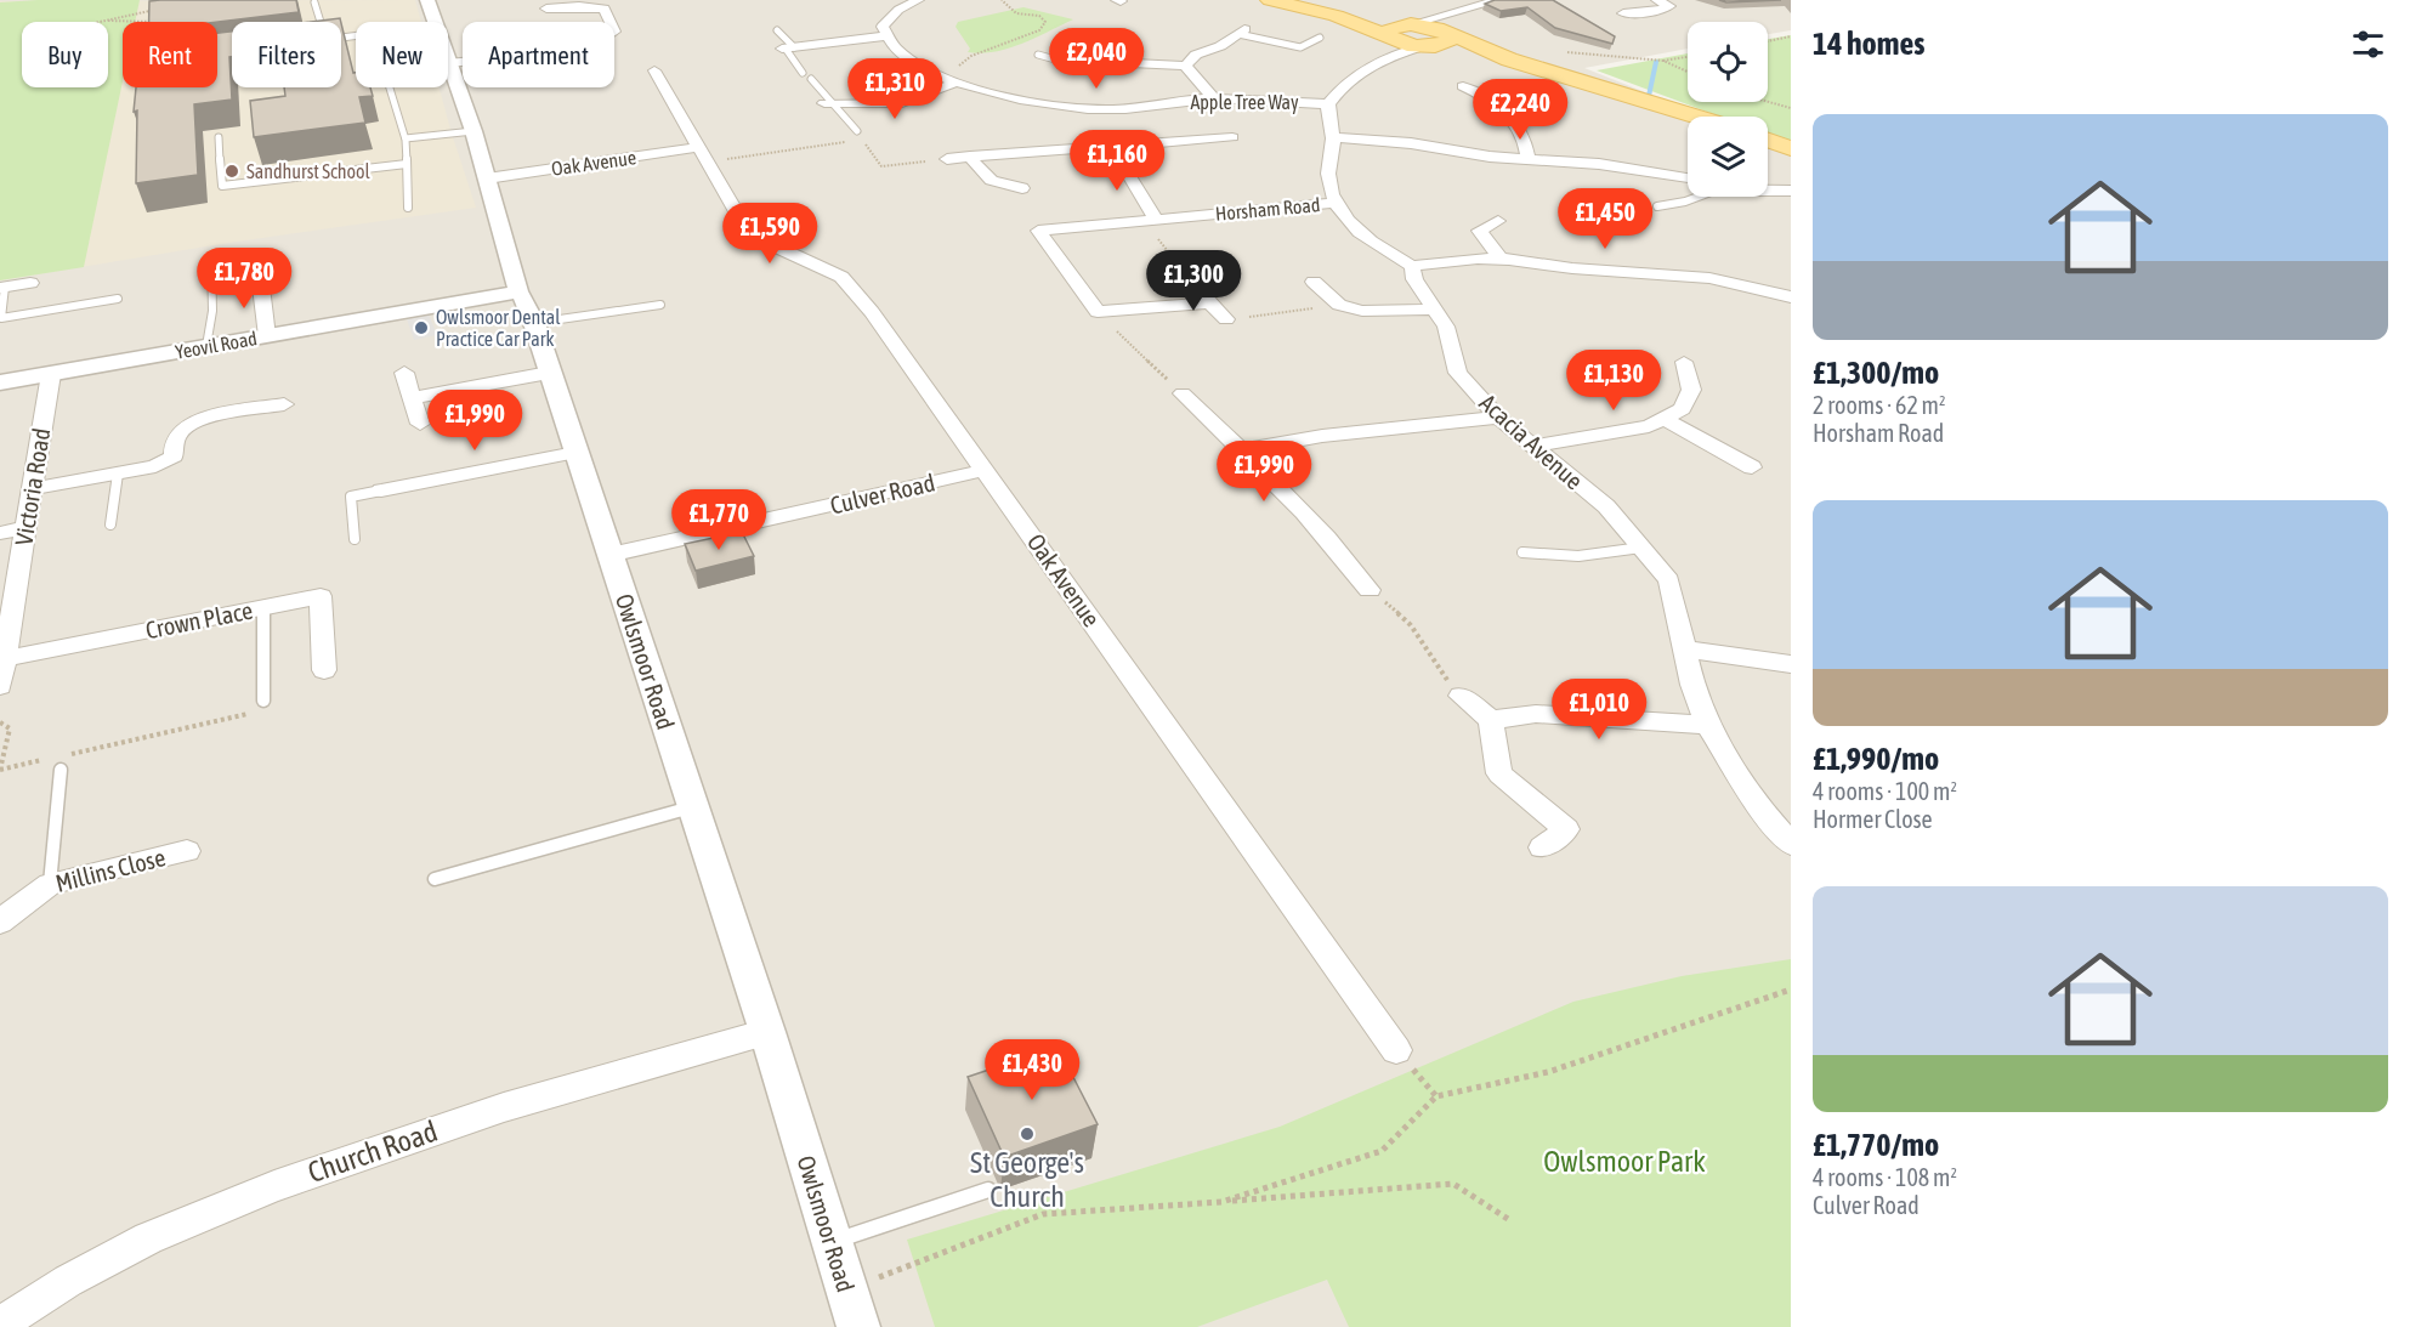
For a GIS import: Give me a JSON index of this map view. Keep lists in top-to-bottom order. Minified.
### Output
{"streets":{"street":["Apple Tree Way","Oak Avenue","Horsham Road","Yeovil Road","Acacia Avenue","Victoria Road","Culver Road","Crown Place","Owlsmoor Road","Millins Close","Church Road"]},"crossings":[["Oak Avenue","Culver Road"],["Oak Avenue","Owlsmoor Road"],["Yeovil Road","Victoria Road"],["Yeovil Road","Owlsmoor Road"],["Victoria Road","Crown Place"],["Culver Road","Owlsmoor Road"],["Owlsmoor Road","Church Road"]],"parks":["Owlsmoor Park"],"places":["Sandhurst School","Owlsmoor Dental Practice Car Park","St George's Church"],"page":{"heading":"14 homes","chip":["Buy","Rent","Filters","New","Apartment"],"price":["£2,040","£1,310","£2,240","£1,160","£1,450","£1,590","£1,780","£1,300","£1,130","£1,990","£1,990","£1,770","£1,010","£1,430"],"list":[{"name":"£1,300/mo","note":"2 rooms · 62 m² · Horsham Road"},{"name":"£1,990/mo","note":"4 rooms · 100 m² · Hormer Close"},{"name":"£1,770/mo","note":"4 rooms · 108 m² · Culver Road"}]}}
